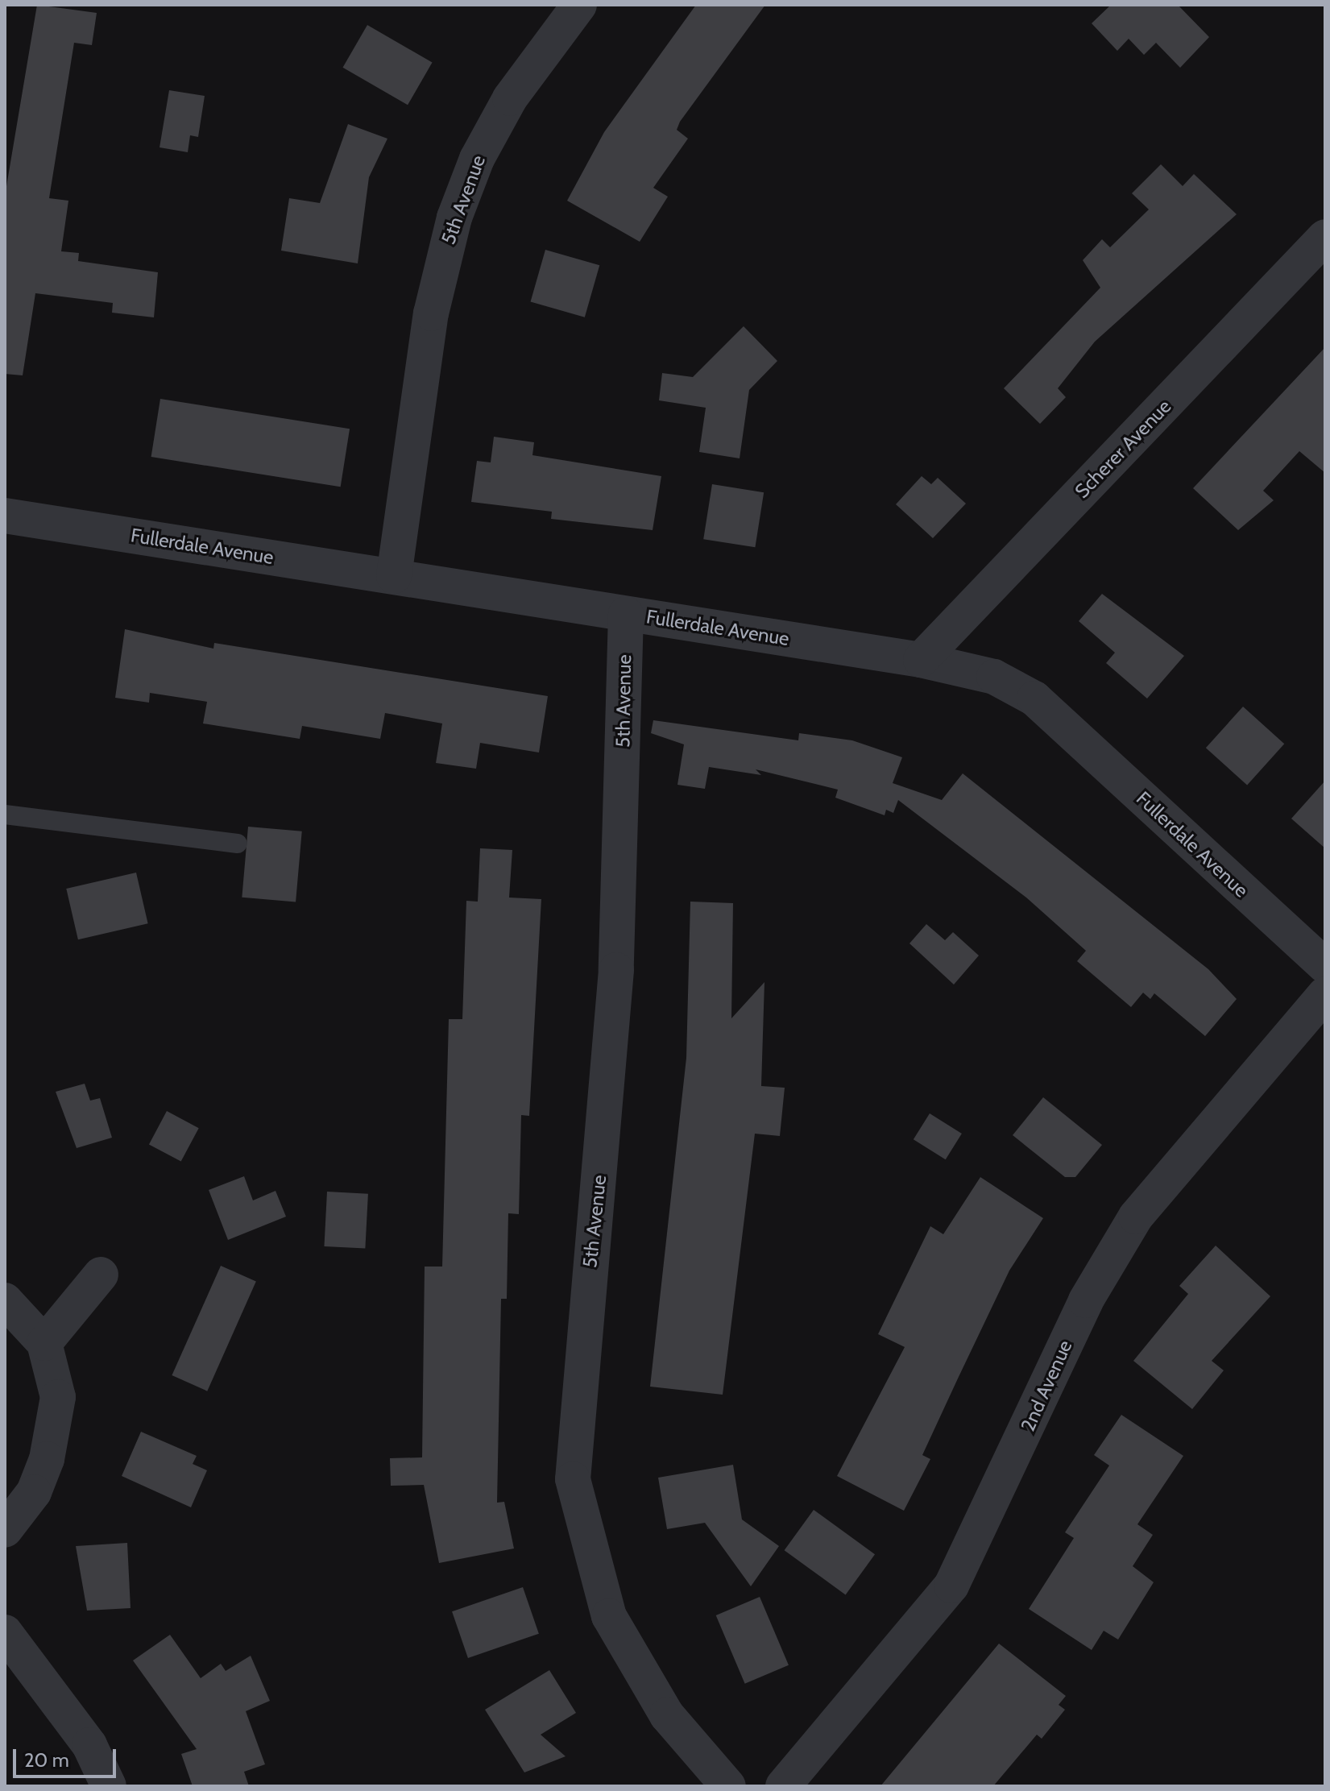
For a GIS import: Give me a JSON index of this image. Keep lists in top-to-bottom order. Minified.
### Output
{"streets":{"street":["5th Avenue","Scherer Avenue","Fullerdale Avenue","2nd Avenue"]},"crossings":[["5th Avenue","Fullerdale Avenue"],["Scherer Avenue","Fullerdale Avenue"]],"scale_bar":"20 m"}
